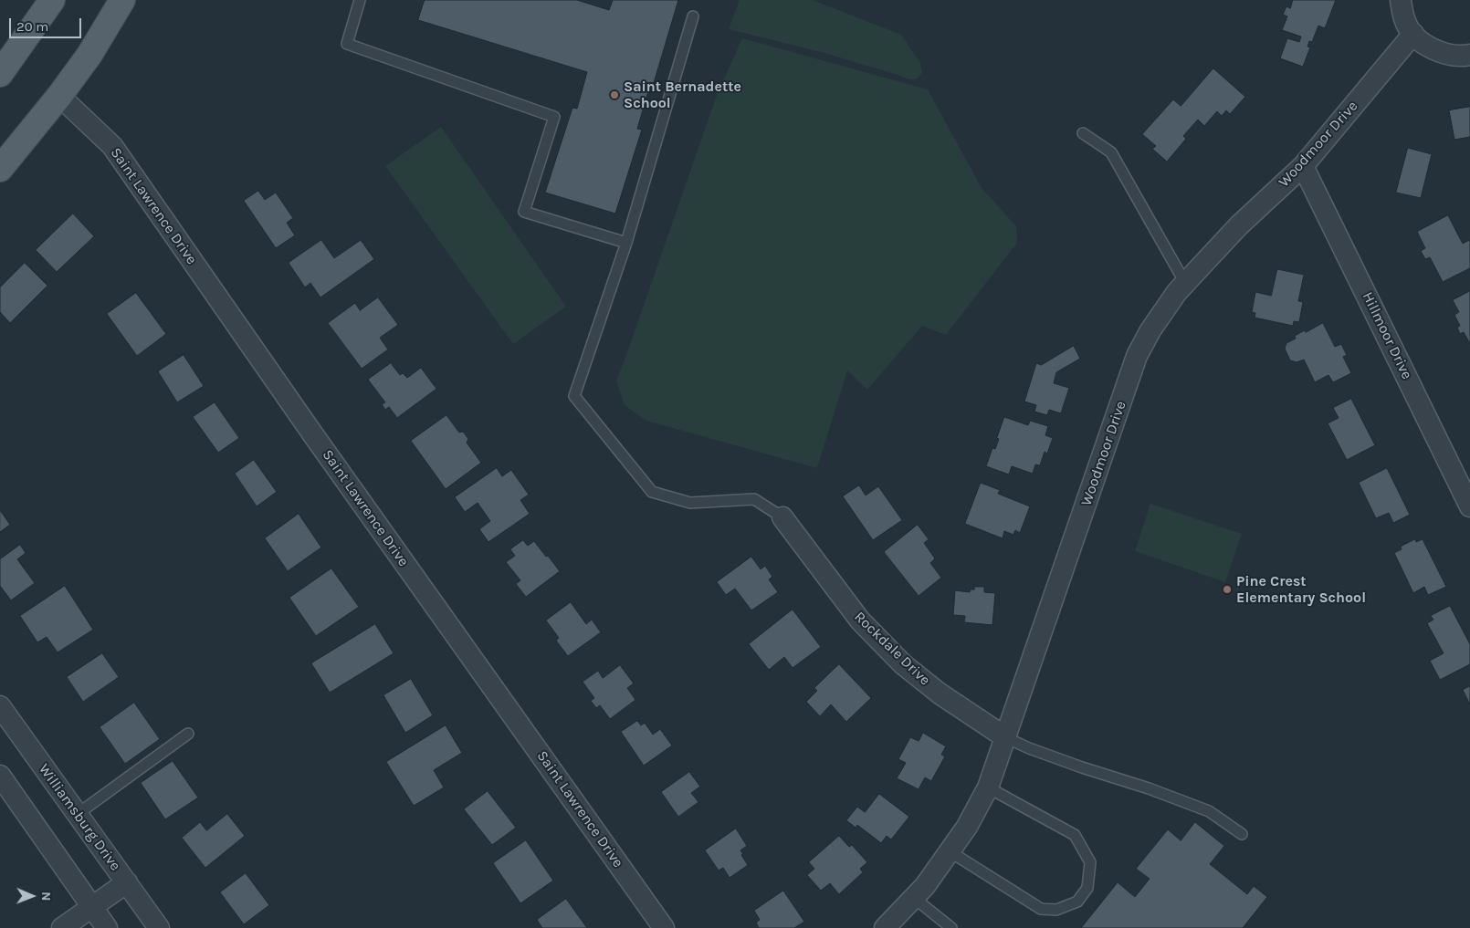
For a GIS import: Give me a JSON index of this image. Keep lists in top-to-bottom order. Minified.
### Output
{"streets":{"street":["Woodmoor Drive","Saint Lawrence Drive","Hillmoor Drive","Rockdale Drive","Williamsburg Drive"]},"crossings":[["Woodmoor Drive","Hillmoor Drive"],["Woodmoor Drive","Rockdale Drive"]],"places":["Saint Bernadette School","Pine Crest Elementary School"],"scale_bar":"20 m","north":"right"}
